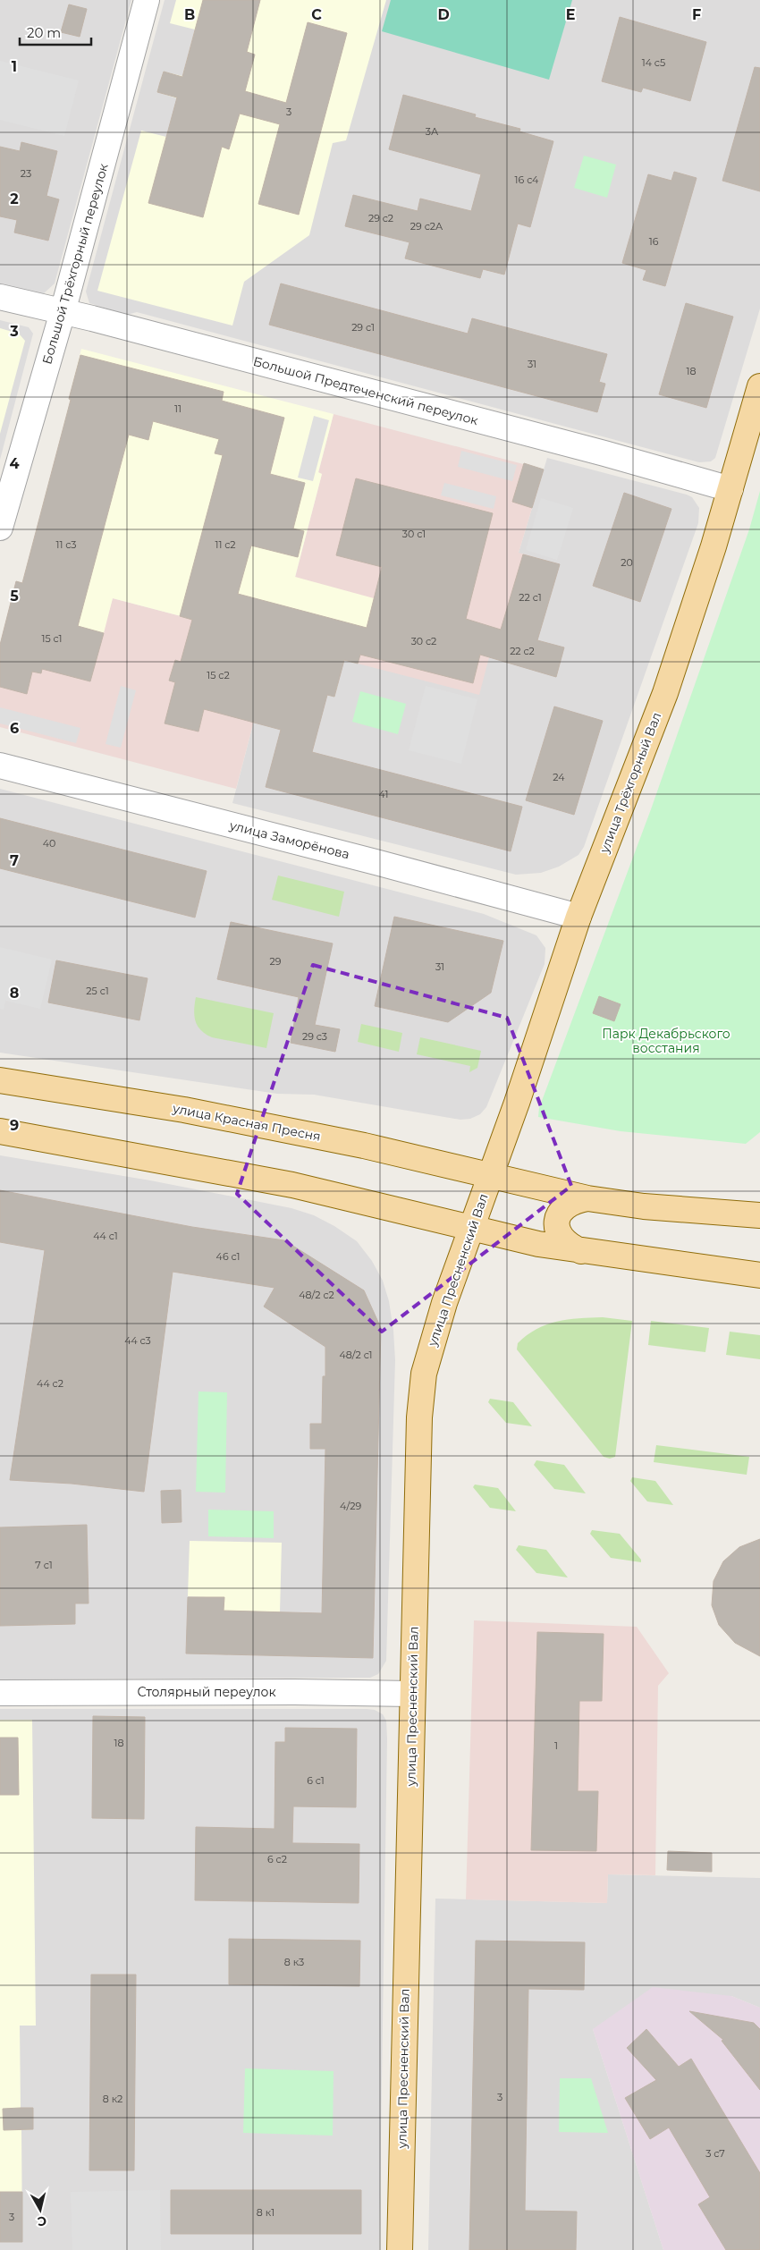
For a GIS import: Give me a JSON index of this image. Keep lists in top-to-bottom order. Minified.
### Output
{"streets":{"main road":["улица Трёхгорный Вал","улица Красная Пресня","улица Пресненский Вал"],"street":["Большой Трёхгорный переулок","Большой Предтеченский переулок","улица Заморёнова","Столярный переулок"]},"crossings":[["Большой Трёхгорный переулок","Большой Предтеченский переулок"],["Большой Предтеченский переулок","улица Трёхгорный Вал"],["улица Трёхгорный Вал","улица Заморёнова"],["улица Трёхгорный Вал","улица Красная Пресня"],["улица Трёхгорный Вал","улица Пресненский Вал"],["улица Красная Пресня","улица Пресненский Вал"],["улица Пресненский Вал","Столярный переулок"]],"parks":["Парк Декабрьского восстания"],"house_numbers":["14 с5","3","3А","23","16 c4","29 с2","29 с2А","16","29 с1","31","18","11","30 с1","11 с3","11 с2","20","22 с1","15 с1","30 с2","22 с2","15 с2","24","41","40","29","31","25 с1","29 с3","44 с1","46 с1","48/2 c2","44 с3","48/2 с1","44 с2","4/29","7 с1","18","1","6 с1","6 с2","8 к3","3","8 к2","3 с7","8 к1","3"],"scale_bar":"20 m","north":"bottom","grid":{"columns":["B","C","D","E","F"],"rows":["1","2","3","4","5","6","7","8","9"]}}
